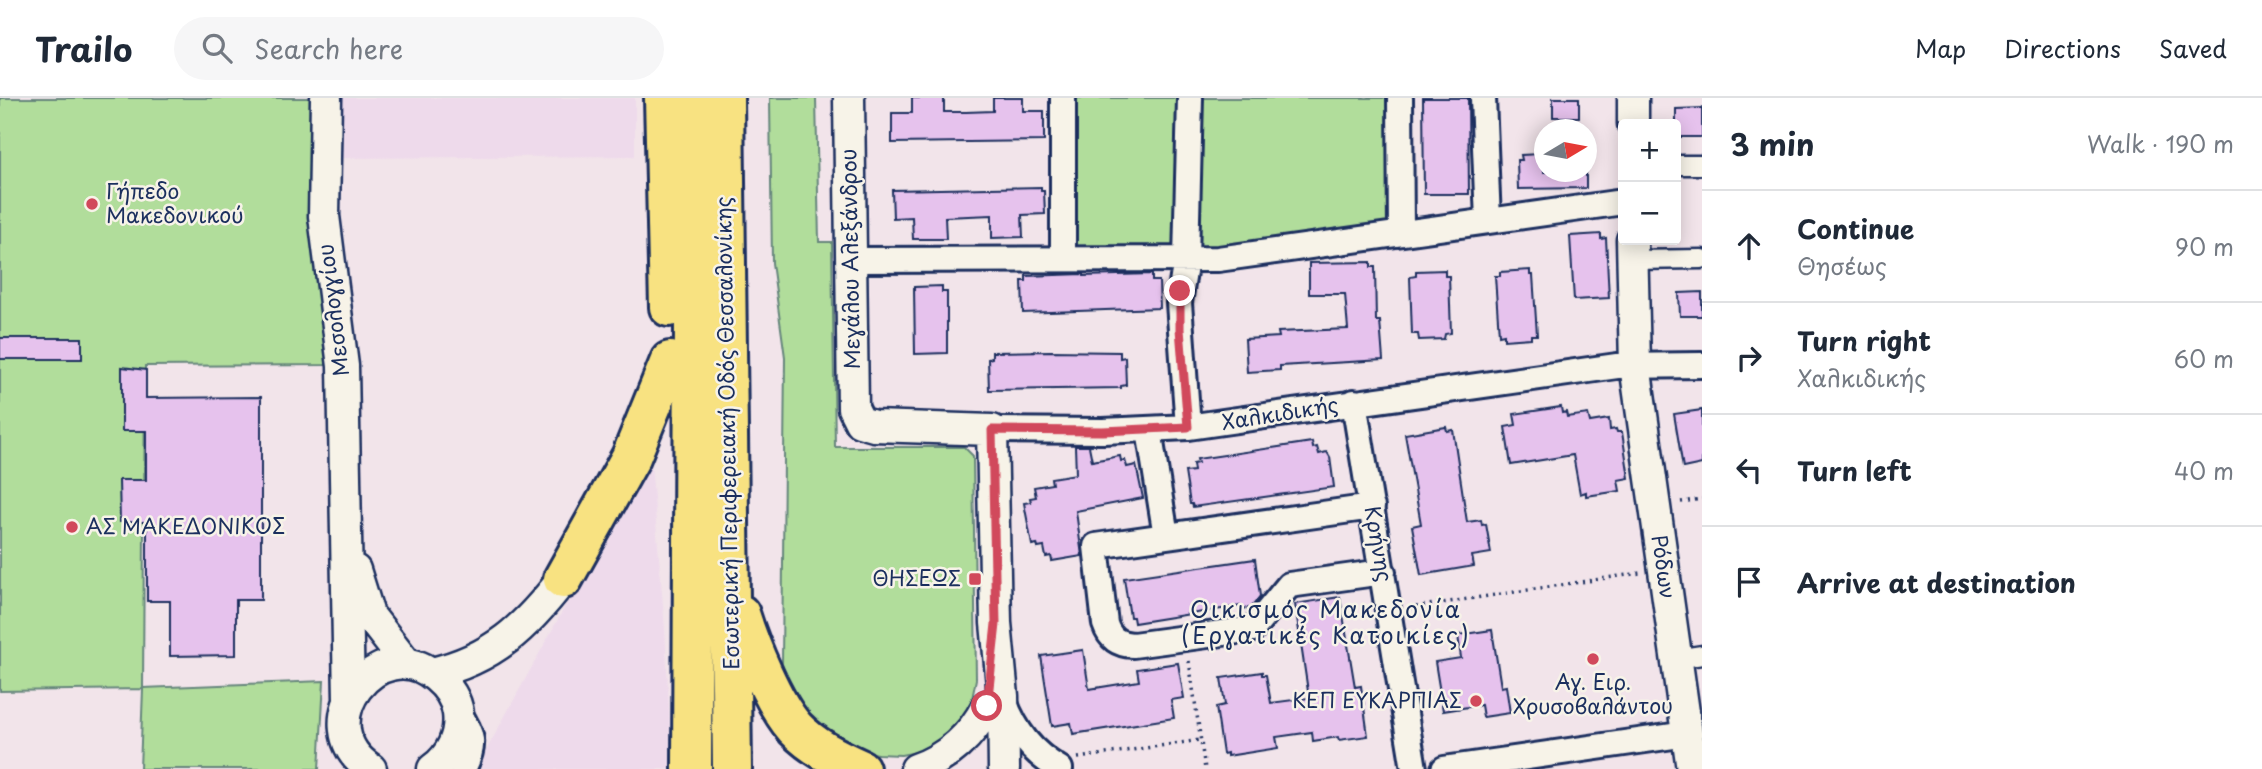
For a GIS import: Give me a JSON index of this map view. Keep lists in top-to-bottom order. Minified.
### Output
{"streets":{"highway":["Εσωτερική Περιφερειακή Οδός Θεσσαλονίκης"],"street":["Μεγάλου Αλεξάνδρου","Μεσολογγίου","Χαλκιδικής","Κρήνης","Ρόδων"]},"crossings":[["Μεγάλου Αλεξάνδρου","Χαλκιδικής"],["Χαλκιδικής","Κρήνης"],["Χαλκιδικής","Ρόδων"]],"districts":["Οικισμός Μακεδονία (Εργατικές Κατοικίες)"],"places":{"other":["Γήπεδο Μακεδονικού","ΑΣ ΜΑΚΕΔΟΝΙΚΟΣ","Αγ. Ειρ. Χρυσοβαλάντου","ΚΕΠ ΕΥΚΑΡΠΙΑΣ"],"transit":["ΘΗΣΕΩΣ"]},"north":"right","page":{"header":"Trailo","search":"Search here","nav":["Map","Directions","Saved"],"heading":["3 min","Walk · 190 m"],"map_buttons":["+","−"],"list":[["Continue","Θησέως","90 m"],["Turn right","Χαλκιδικής","60 m"],["Turn left","40 m"],"Arrive at destination"]}}
